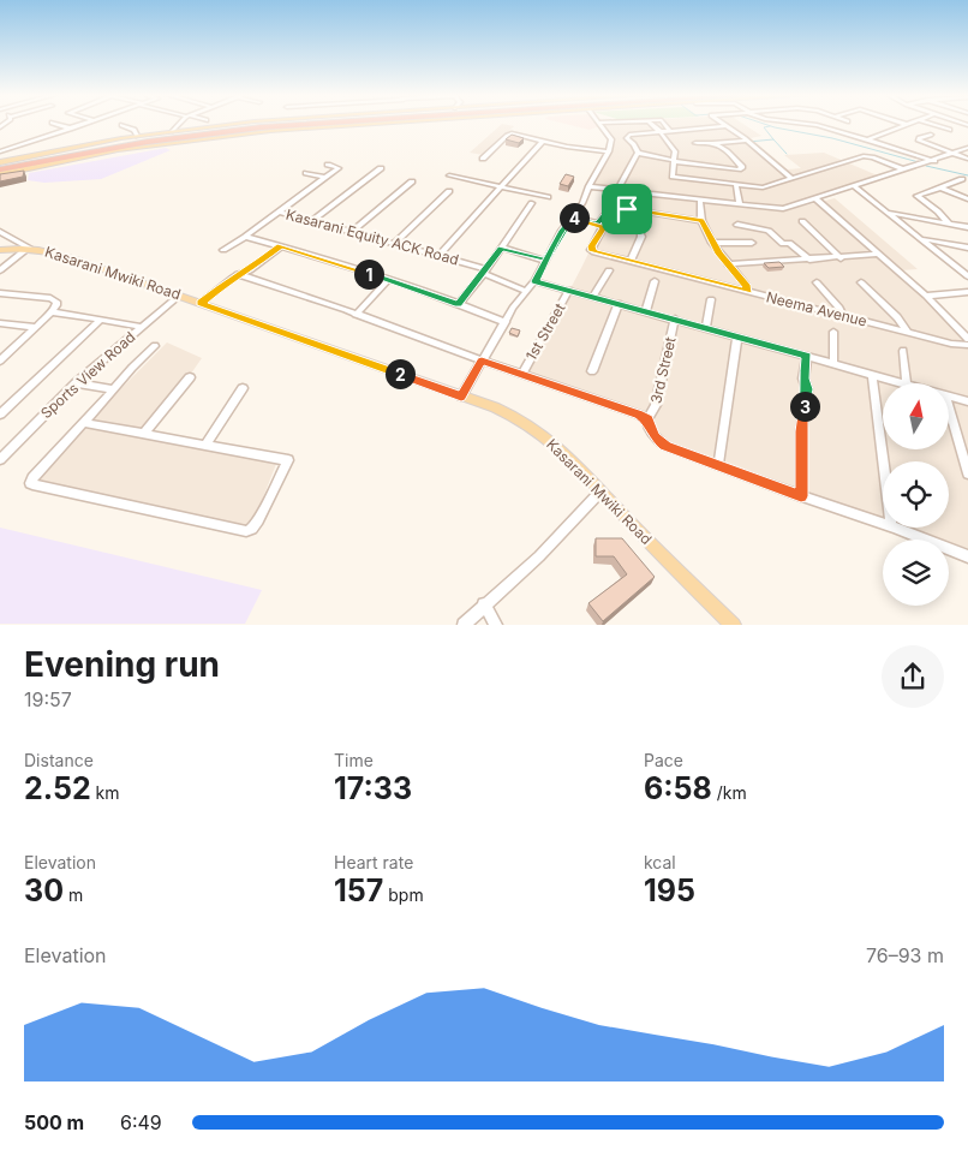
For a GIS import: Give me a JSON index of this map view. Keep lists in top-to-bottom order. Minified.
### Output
{"streets":{"main road":["Kasarani Mwiki Road"],"street":["Kasarani Equity ACK Road","Neema Avenue","1st Street","3rd Street","Sports View Road"]},"crossings":[["Kasarani Mwiki Road","Sports View Road"]],"north":"top","page":{"pins":["4","1","2","3"],"heading":["Evening run","19:57"],"stats":[["Distance","2.52 km"],["Time","17:33"],["Pace","6:58 /km"],["Elevation","30 m"],["Heart rate","157 bpm"],["kcal","195"]],"chart":["Elevation","76–93 m"],"list":[{"name":"500 m","note":"6:49"}]}}
